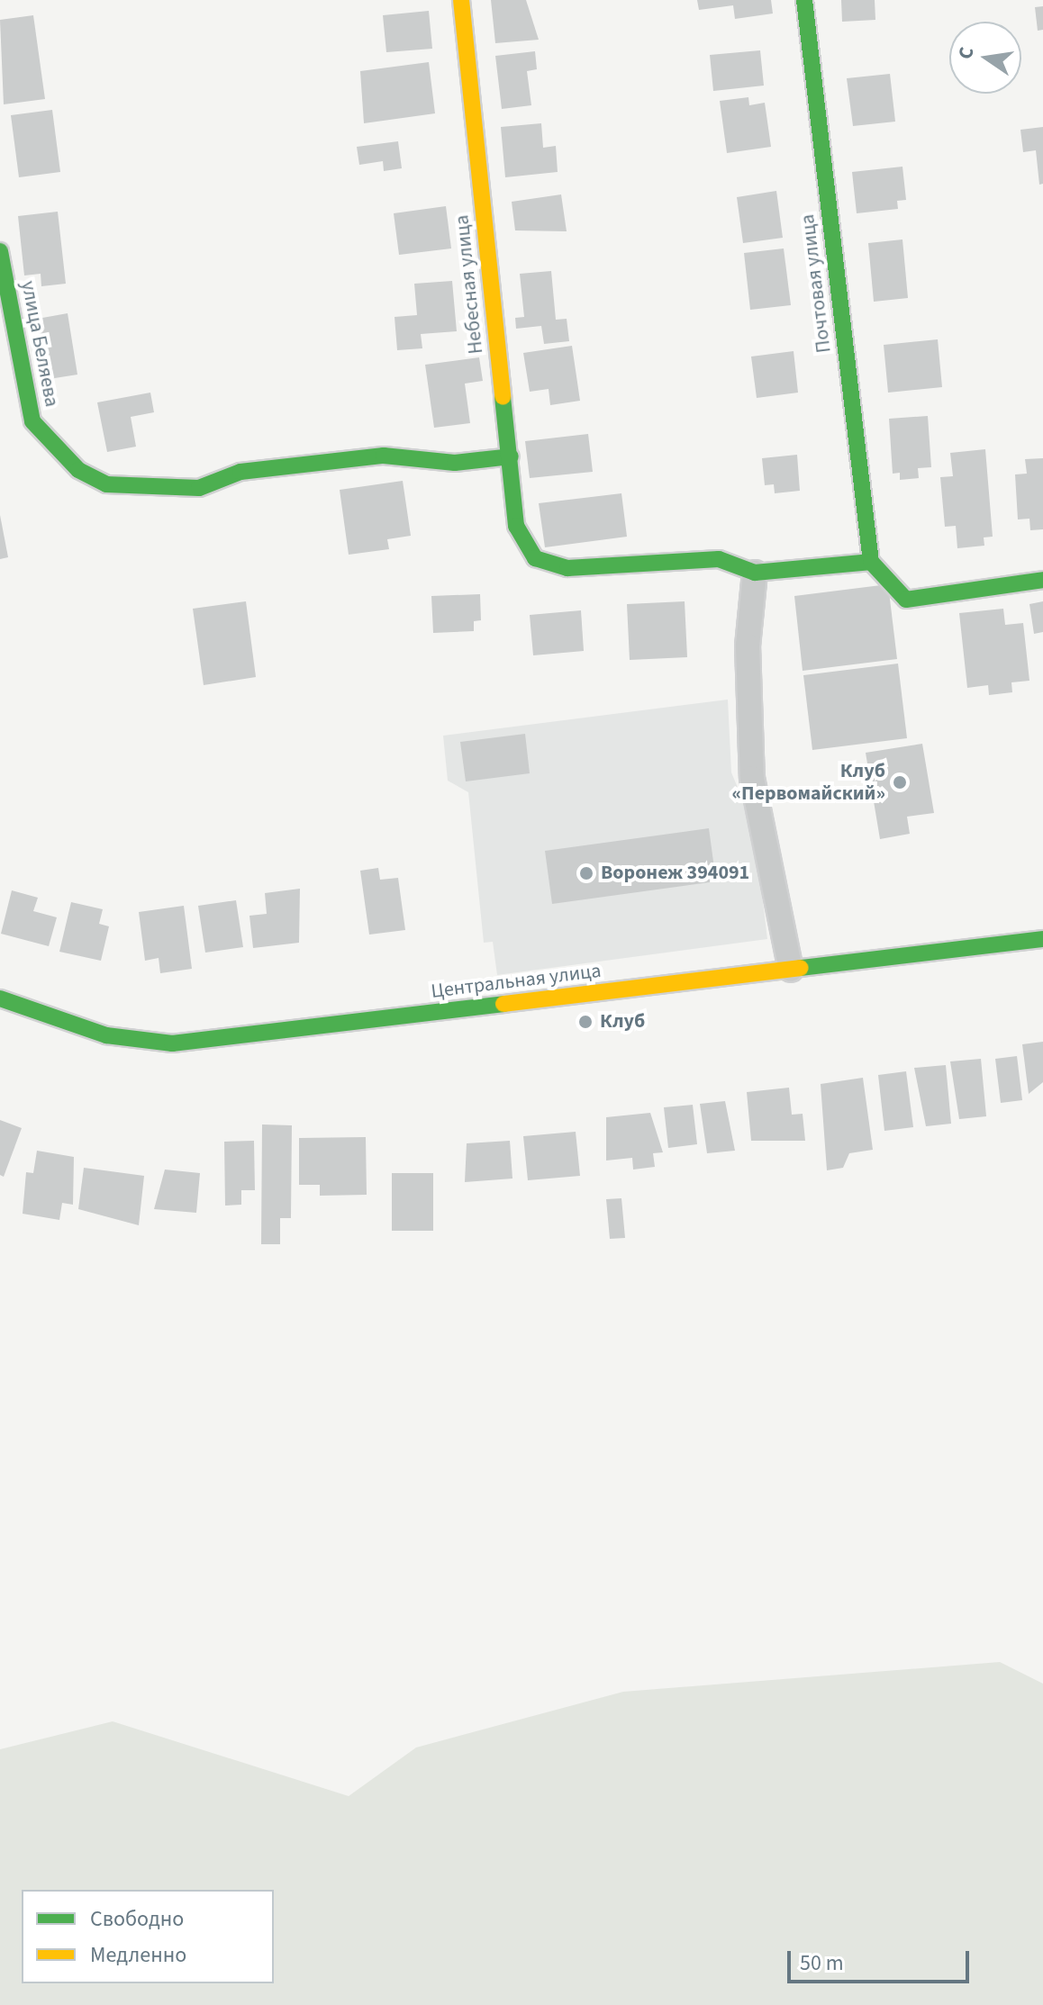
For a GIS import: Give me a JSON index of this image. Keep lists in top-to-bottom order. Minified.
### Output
{"streets":{"street":["Почтовая улица","Небесная улица","улица Беляева","Центральная улица"]},"crossings":[["Небесная улица","улица Беляева"]],"places":["Клуб «Первомайский»","Воронеж 394091","Клуб"],"legend":["Свободно","Медленно"],"scale_bar":"50 m","north":"left"}
